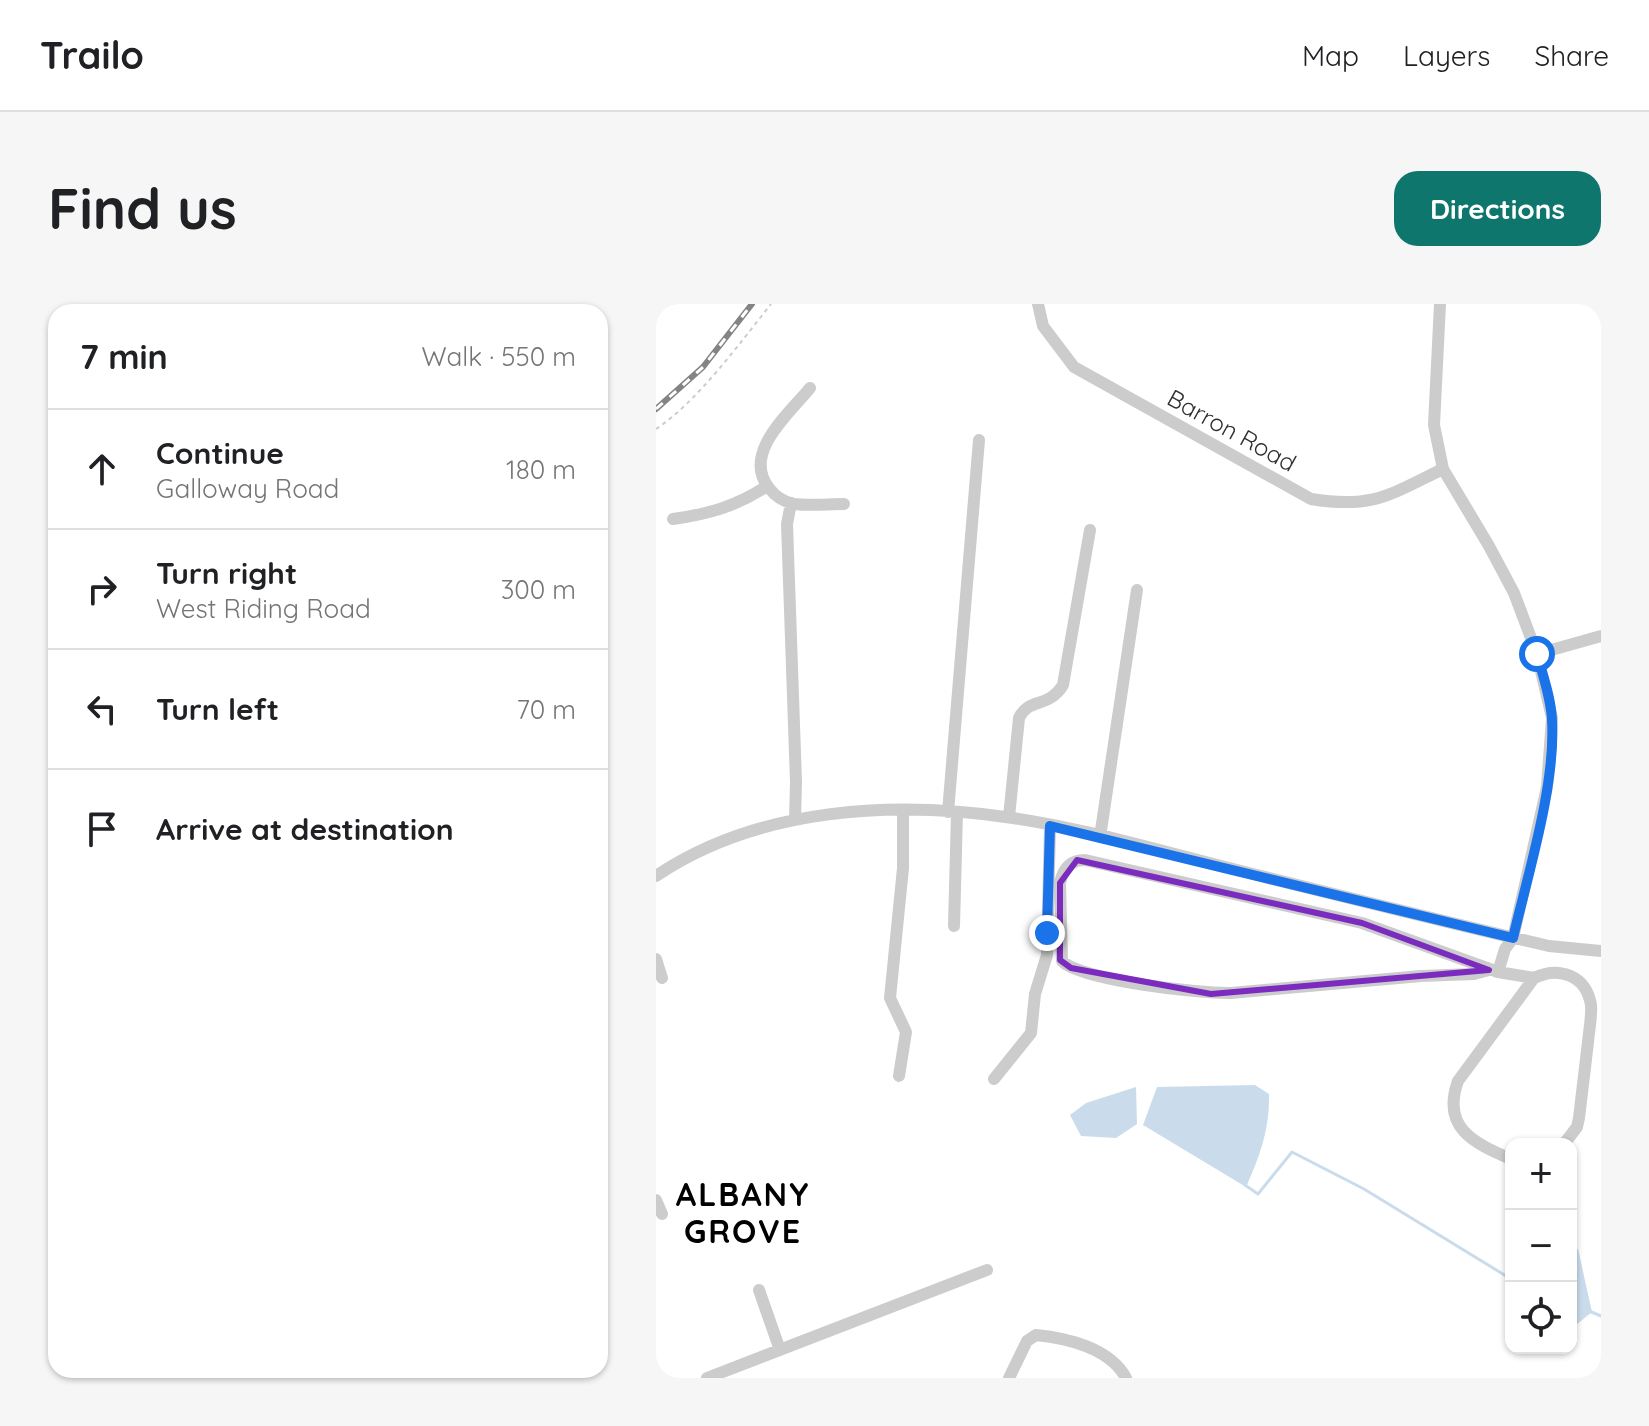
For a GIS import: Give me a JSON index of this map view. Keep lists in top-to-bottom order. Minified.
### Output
{"streets":{"street":["Barron Road"]},"districts":["ALBANY GROVE"],"page":{"header":"Trailo","nav":["Map","Layers","Share"],"buttons":"Directions","title":"Find us","heading":["7 min","Walk · 550 m"],"list":[["Continue","Galloway Road","180 m"],["Turn right","West Riding Road","300 m"],["Turn left","70 m"],"Arrive at destination"],"map_buttons":["+","−"]}}
